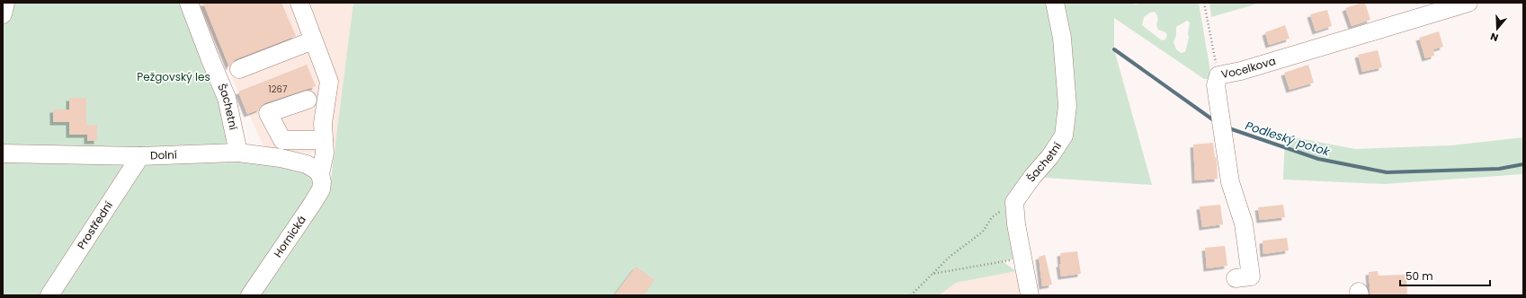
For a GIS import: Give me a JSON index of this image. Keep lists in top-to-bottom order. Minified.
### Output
{"streets":{"street":["Vocelkova","Šachetní","Dolní","Prostřední","Hornická"]},"crossings":[["Šachetní","Dolní"],["Dolní","Prostřední"],["Dolní","Hornická"]],"water":["Podleský potok"],"parks":["Pežgovský les"],"house_numbers":["1267"],"scale_bar":"50 m","north":"bottom"}
